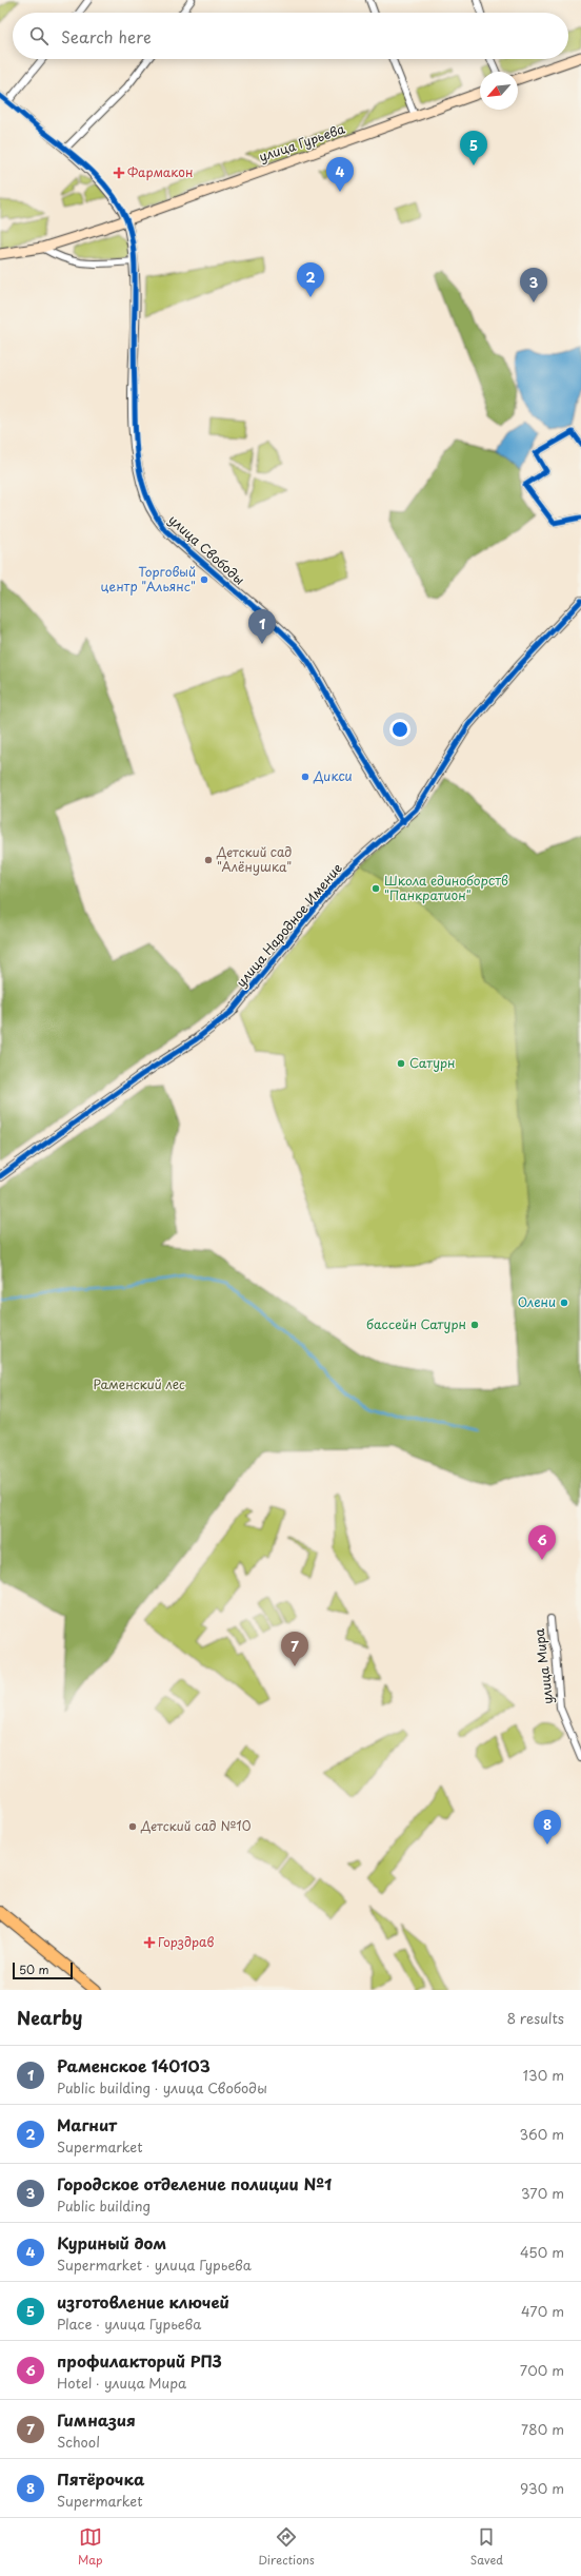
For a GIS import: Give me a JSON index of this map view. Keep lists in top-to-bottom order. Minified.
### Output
{"streets":{"main road":["улица Гурьева"],"street":["улица Свободы","улица Народное Имение","улица Мира"]},"crossings":[["улица Гурьева","улица Свободы"],["улица Свободы","улица Народное Имение"]],"parks":["Раменский лес"],"places":{"health":["Фармакон","Горздрав"],"other":["Торговый центр \"Альянс\"","Дикси","Детский сад \"Алёнушка\"","Школа единоборств \"Панкратион\"","Сатурн","Олени","бассейн Сатурн","Детский сад №10"]},"scale_bar":"50 m","north":"bottom left","page":{"search":"Search here","pins":["5","4","2","3","1","6","7","8"],"scale":"50 m","heading":["Nearby","8 results"],"list":[{"mark":"1","name":"Раменское 140103","note":"Public building · улица Свободы","value":"130 m"},{"mark":"2","name":"Магнит","note":"Supermarket","value":"360 m"},{"mark":"3","name":"Городское отделение полиции №1","note":"Public building","value":"370 m"},{"mark":"4","name":"Куриный дом","note":"Supermarket · улица Гурьева","value":"450 m"},{"mark":"5","name":"изготовление ключей","note":"Place · улица Гурьева","value":"470 m"},{"mark":"6","name":"профилакторий РПЗ","note":"Hotel · улица Мира","value":"700 m"},{"mark":"7","name":"Гимназия","note":"School","value":"780 m"},{"mark":"8","name":"Пятёрочка","note":"Supermarket","value":"930 m"}],"nav":["Map","Directions","Saved"]}}
